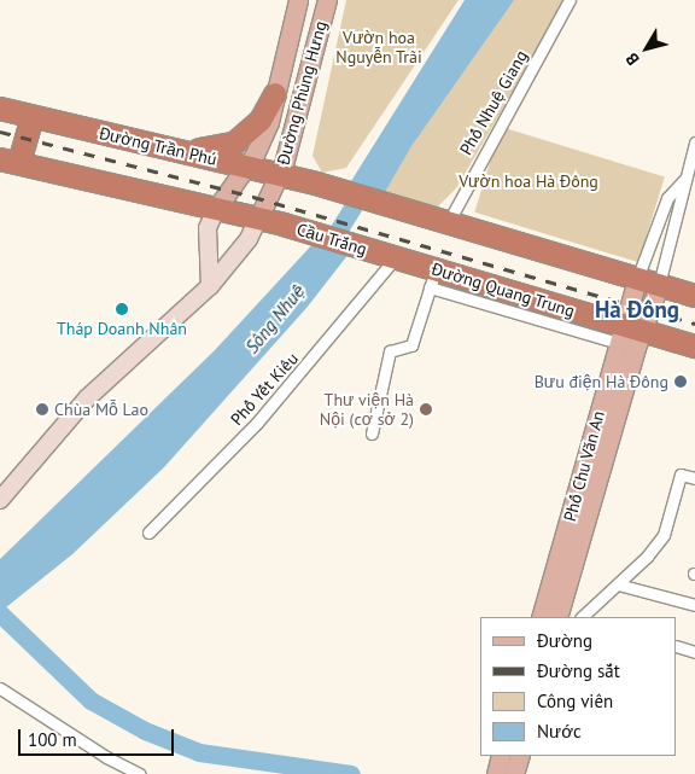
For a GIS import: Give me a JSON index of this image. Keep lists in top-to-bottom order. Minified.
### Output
{"streets":{"highway":["Đường Trần Phú","Cầu Trắng","Đường Quang Trung"],"main road":["Đường Phùng Hưng","Phố Chu Văn An"],"street":["Phố Nhuệ Giang","Phố Yết Kiêu"]},"crossings":[["Đường Phùng Hưng","Đường Trần Phú"],["Đường Phùng Hưng","Cầu Trắng"],["Phố Nhuệ Giang","Đường Trần Phú"],["Cầu Trắng","Đường Quang Trung"],["Cầu Trắng","Phố Yết Kiêu"],["Đường Quang Trung","Phố Yết Kiêu"],["Đường Quang Trung","Phố Chu Văn An"]],"districts":["Hà Đông"],"water":["Sông Nhuệ"],"parks":["Vườn hoa Nguyễn Trãi","Vườn hoa Hà Đông"],"places":["Tháp Doanh Nhân","Bưu điện Hà Đông","Chùa Mỗ Lao","Thư viện Hà Nội (cơ sở 2)"],"legend":["Đường","Đường sắt","Công viên","Nước"],"scale_bar":"100 m","north":"bottom left"}
